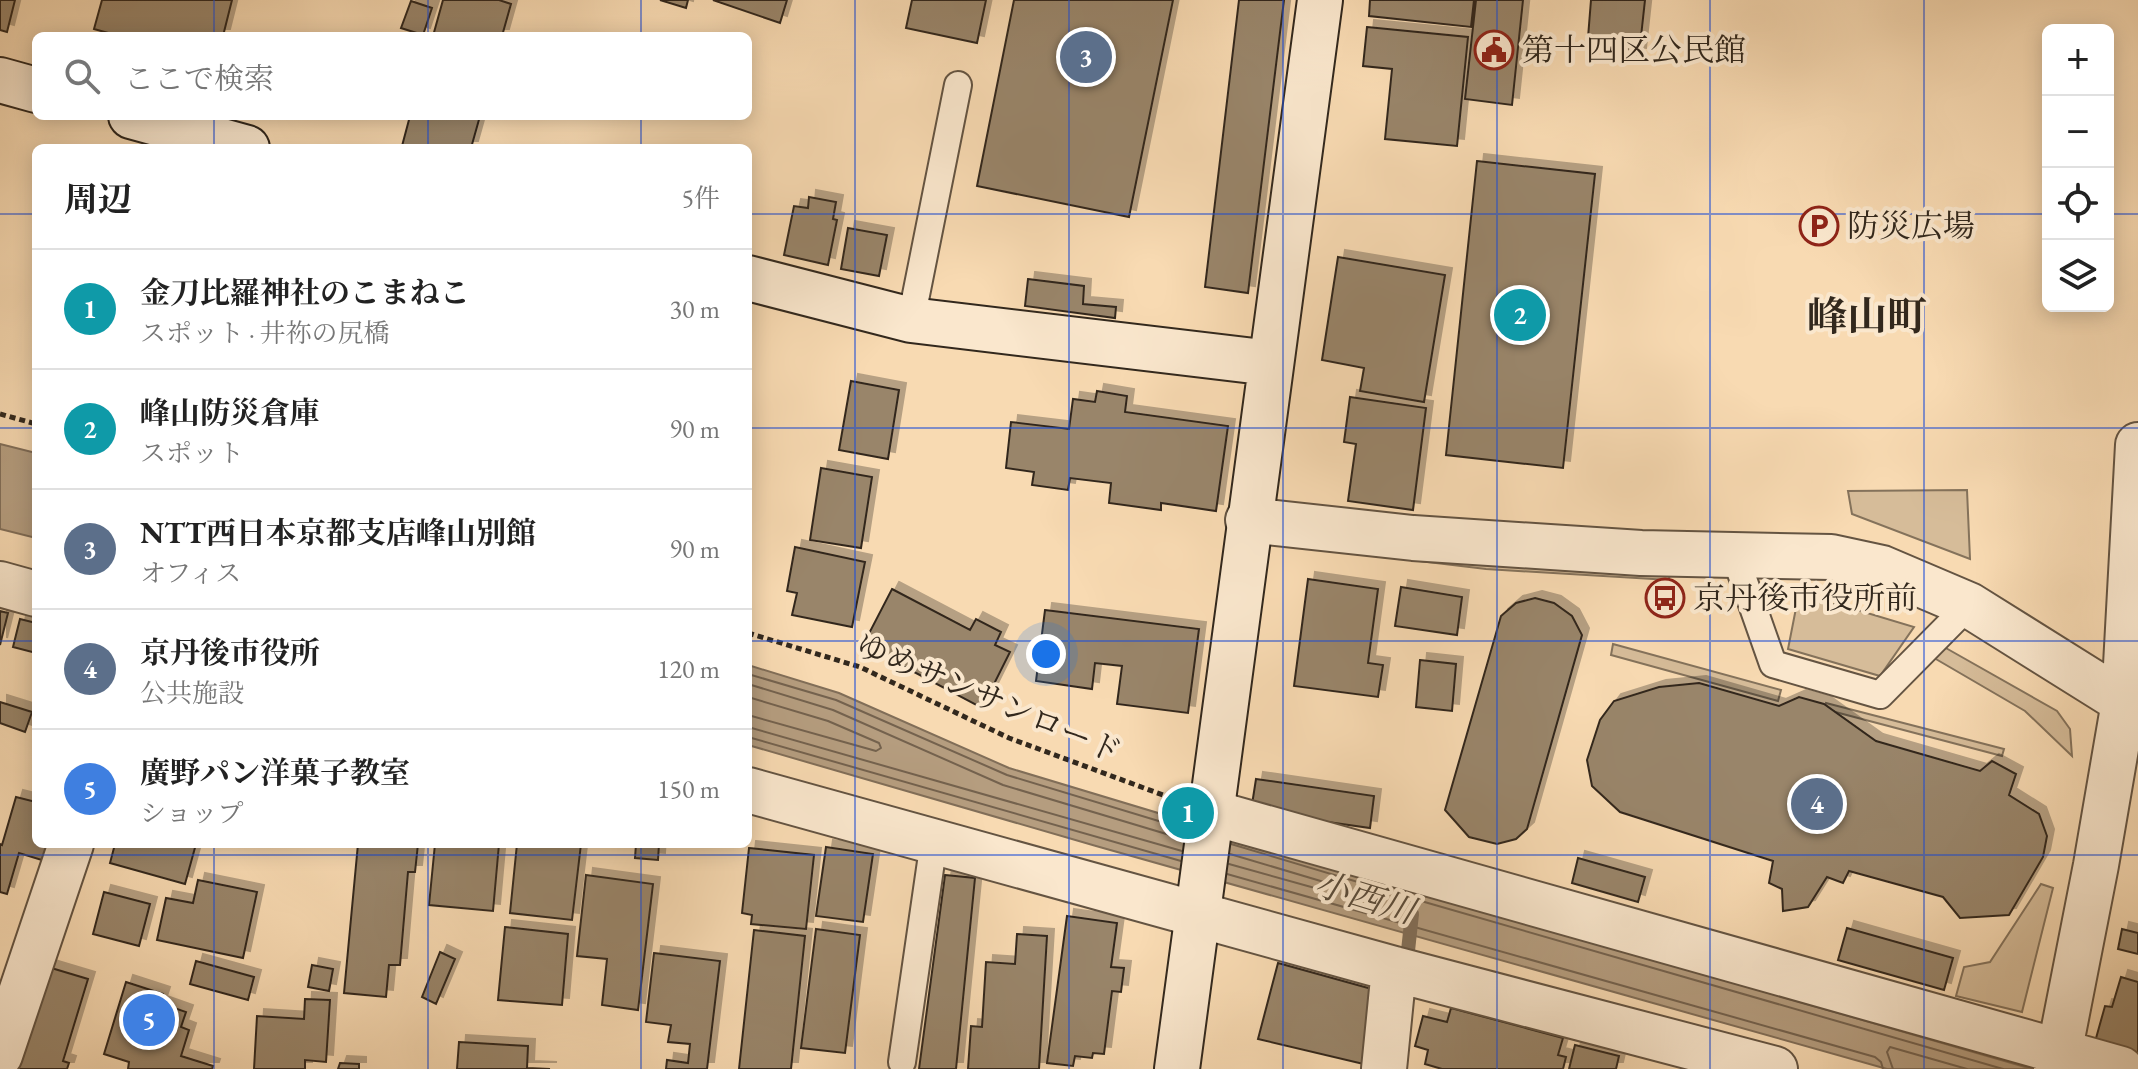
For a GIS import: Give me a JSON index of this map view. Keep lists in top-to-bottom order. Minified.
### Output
{"streets":{"path":["ゆめサンサンロード"]},"districts":["峰山町"],"water":["小西川"],"places":{"public building":["第十四区公民館"],"parking":["防災広場"],"bus stop":["京丹後市役所前"]},"page":{"map_buttons":["+","−"],"pins":["3","2","4","1","5"],"search":"ここで検索","heading":["周辺","5件"],"list":[{"mark":"1","name":"金刀比羅神社のこまねこ","note":"スポット · 井祢の尻橋","value":"30 m"},{"mark":"2","name":"峰山防災倉庫","note":"スポット","value":"90 m"},{"mark":"3","name":"NTT西日本京都支店峰山別館","note":"オフィス","value":"90 m"},{"mark":"4","name":"京丹後市役所","note":"公共施設","value":"120 m"},{"mark":"5","name":"廣野パン洋菓子教室","note":"ショップ","value":"150 m"}]}}
